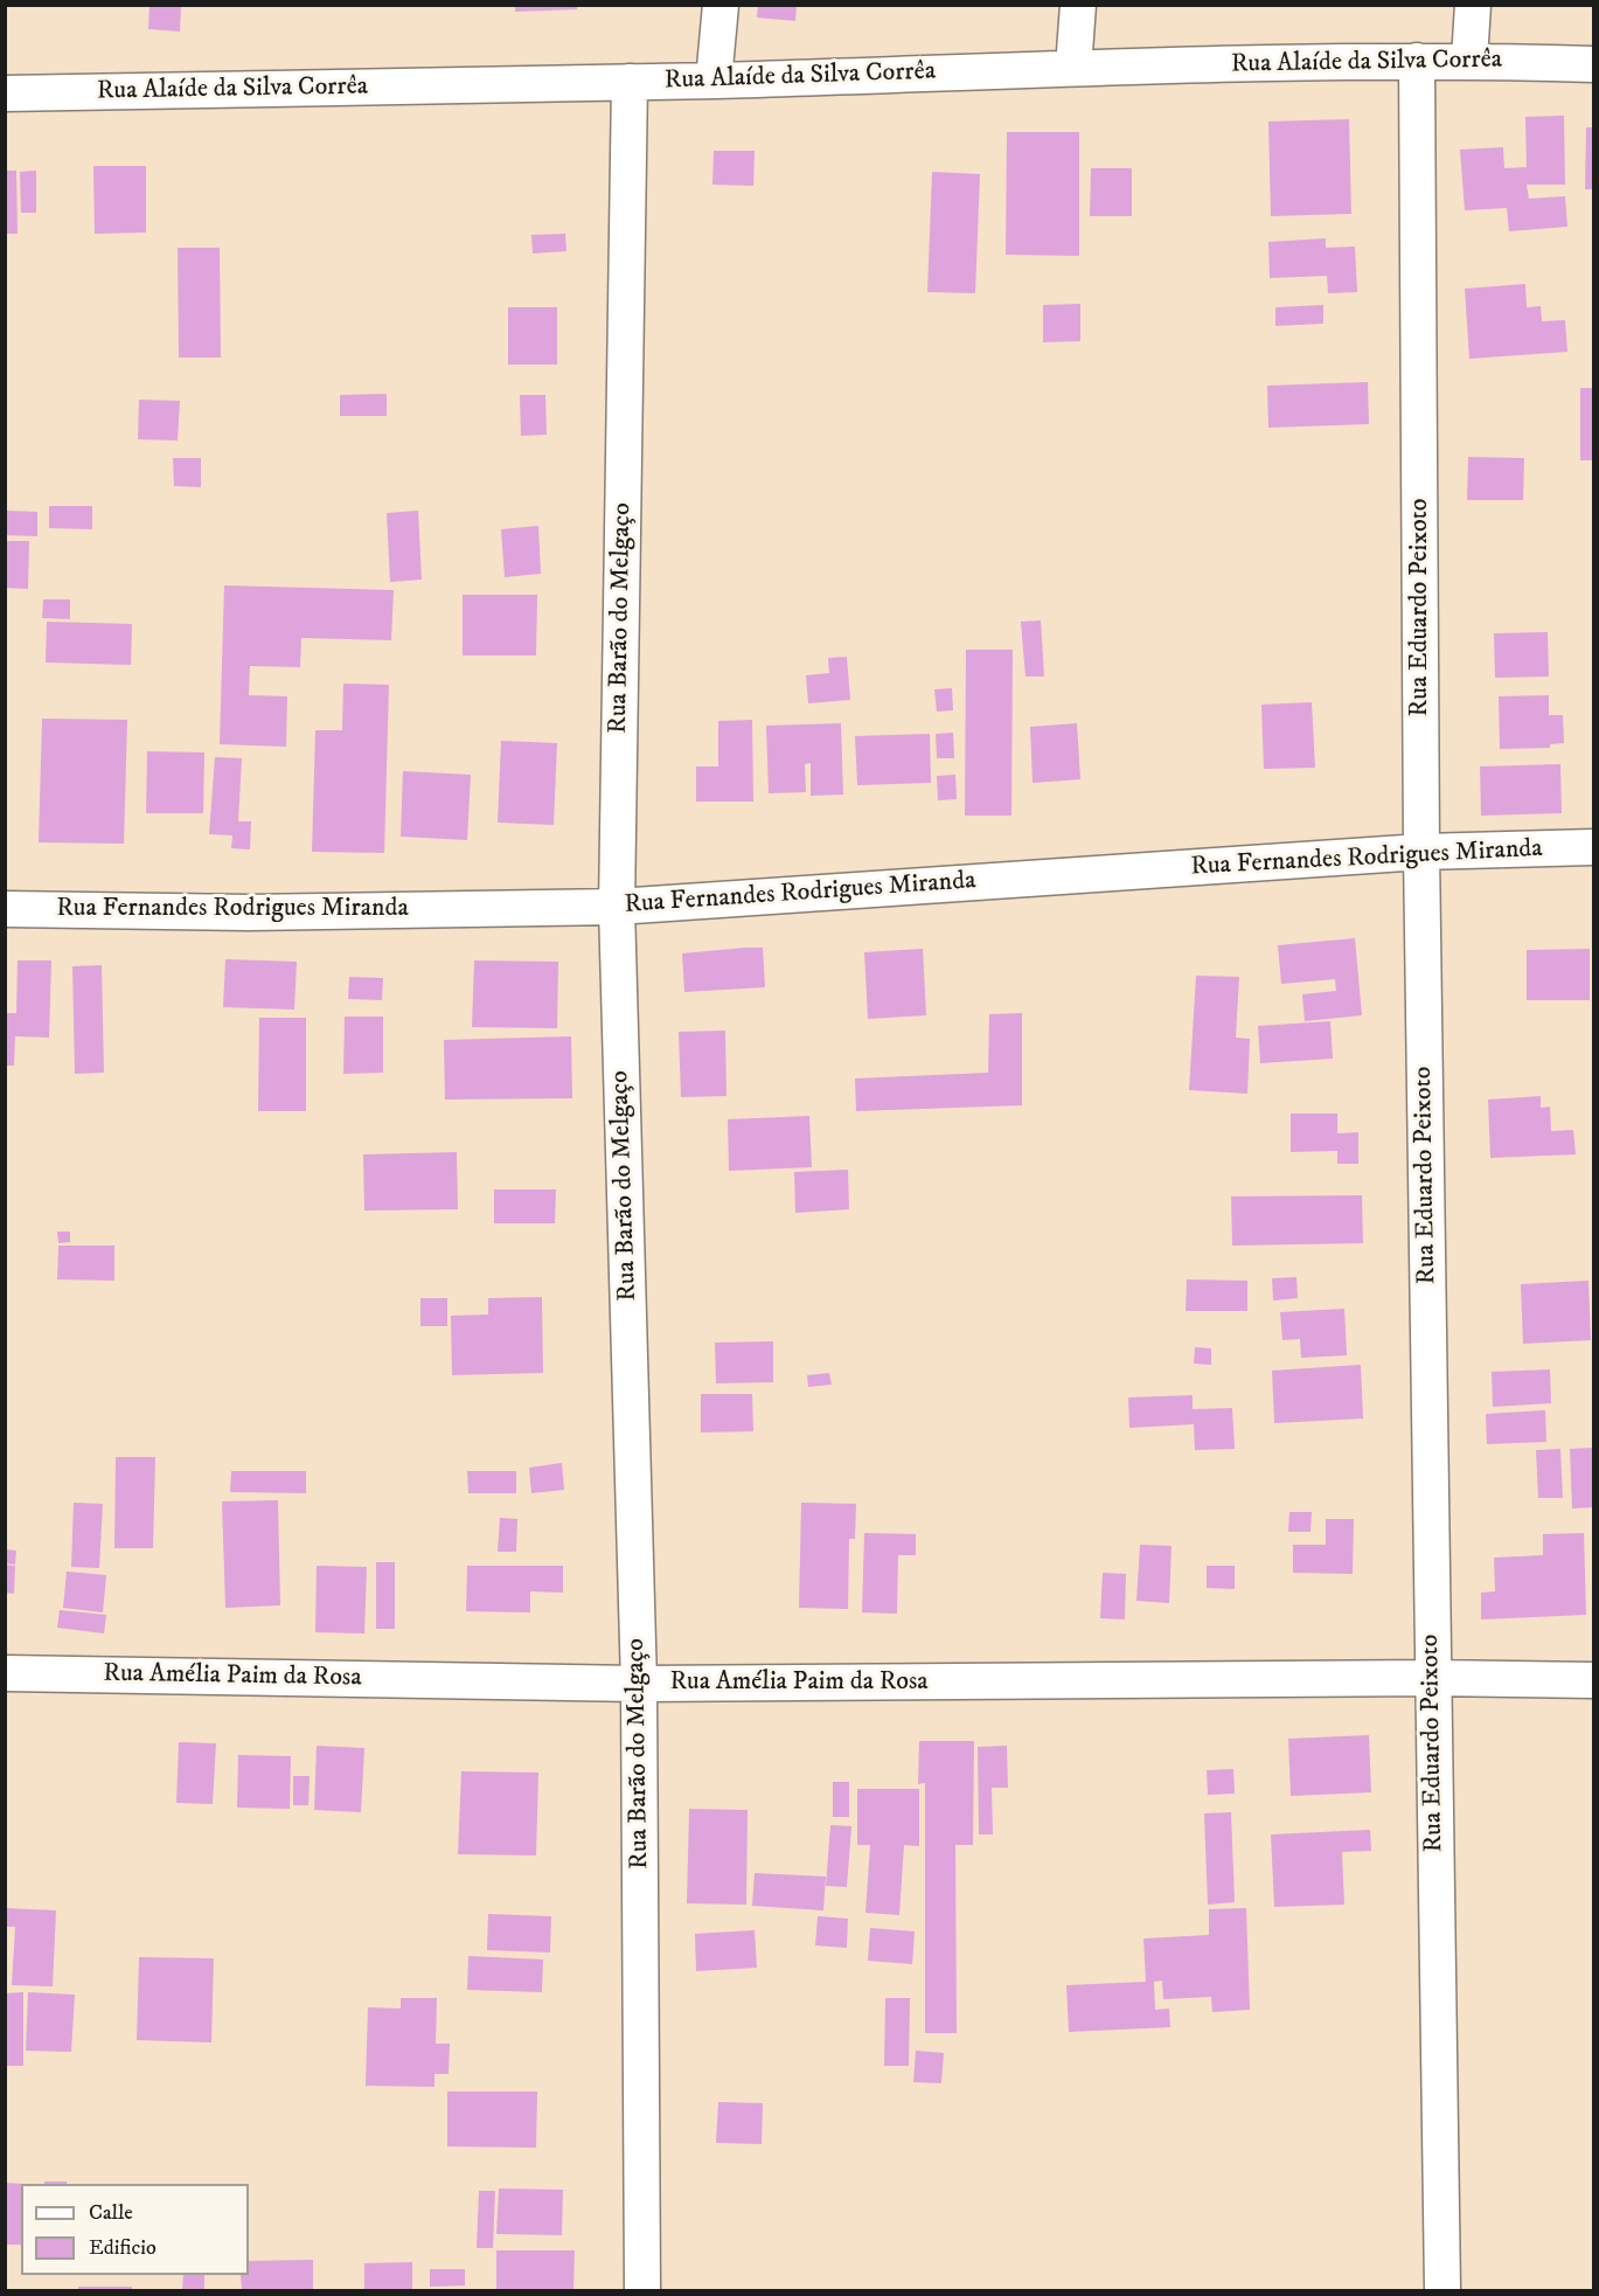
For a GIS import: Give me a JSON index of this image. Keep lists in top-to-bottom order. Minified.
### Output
{"streets":{"street":["Rua Alaíde da Silva Corrêa","Rua Eduardo Peixoto","Rua Barão do Melgaço","Rua Fernandes Rodrigues Miranda","Rua Amélia Paim da Rosa"]},"crossings":[["Rua Alaíde da Silva Corrêa","Rua Eduardo Peixoto"],["Rua Alaíde da Silva Corrêa","Rua Barão do Melgaço"],["Rua Eduardo Peixoto","Rua Fernandes Rodrigues Miranda"],["Rua Eduardo Peixoto","Rua Amélia Paim da Rosa"],["Rua Barão do Melgaço","Rua Fernandes Rodrigues Miranda"],["Rua Barão do Melgaço","Rua Amélia Paim da Rosa"]],"legend":["Calle","Edificio"]}
